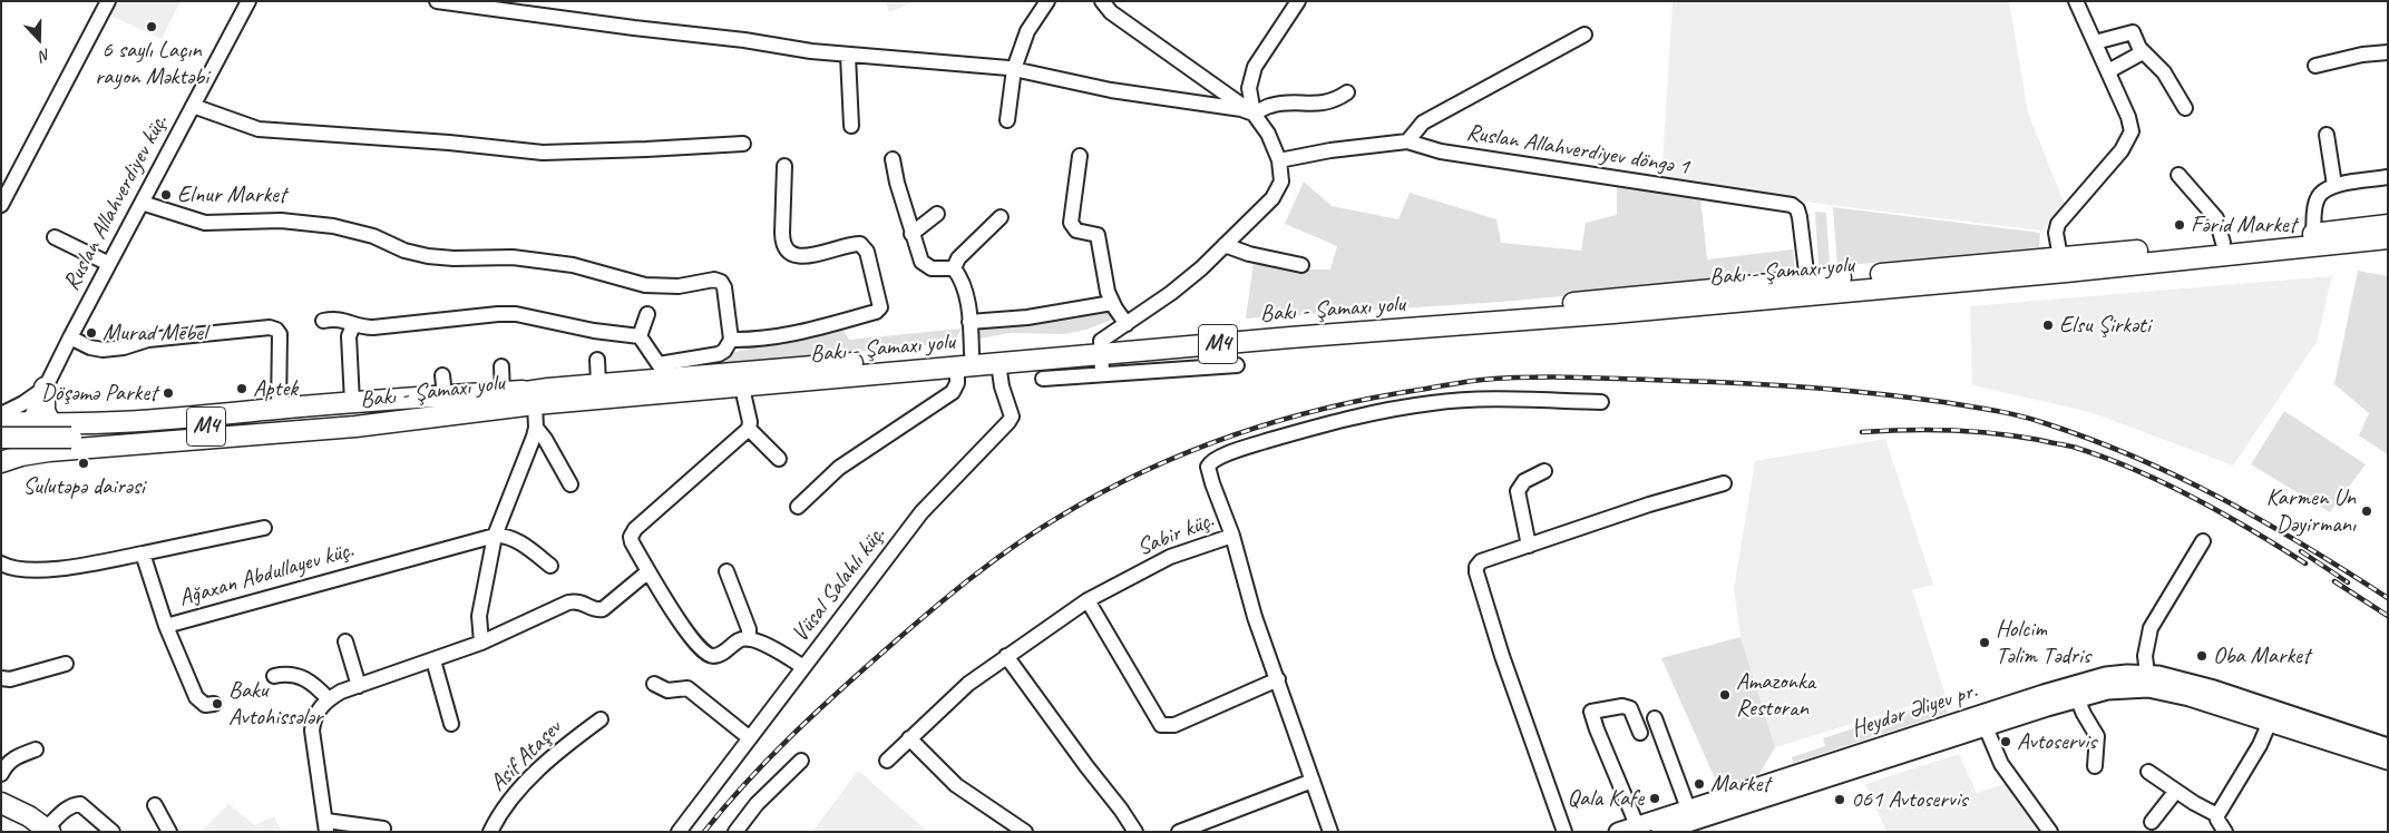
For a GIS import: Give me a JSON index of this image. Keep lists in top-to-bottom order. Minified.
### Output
{"streets":{"highway":["Bakı - Şamaxı yolu","M4"],"main road":["Heydər Əliyev pr."],"street":["Ruslan Allahverdiyev döngə 1","Ruslan Allahverdiyev küç.","Sabir küç.","Ağaxan Abdullayev küç.","Vüsal Salahlı küç.","Asif Ataşev"]},"crossings":[["Ruslan Allahverdiyev döngə 1","Bakı - Şamaxı yolu"],["Ruslan Allahverdiyev küç.","Bakı - Şamaxı yolu"],["Bakı - Şamaxı yolu","Vüsal Salahlı küç."]],"places":["6 saylı Laçın rayon Məktəbi","Elnur Market","Fərid Market","Elsu Şirkəti","Murad Mebel","Aptek","Döşəmə Parket","Sulutəpə dairəsi","Karmen Un Dəyirmanı","Holcim Təlim Tədris","Oba Market","Amazonka Restoran","Baku Avtohissələr","Avtoservis","Market","Qala Kafe","061 Avtoservis"],"north":"bottom"}
